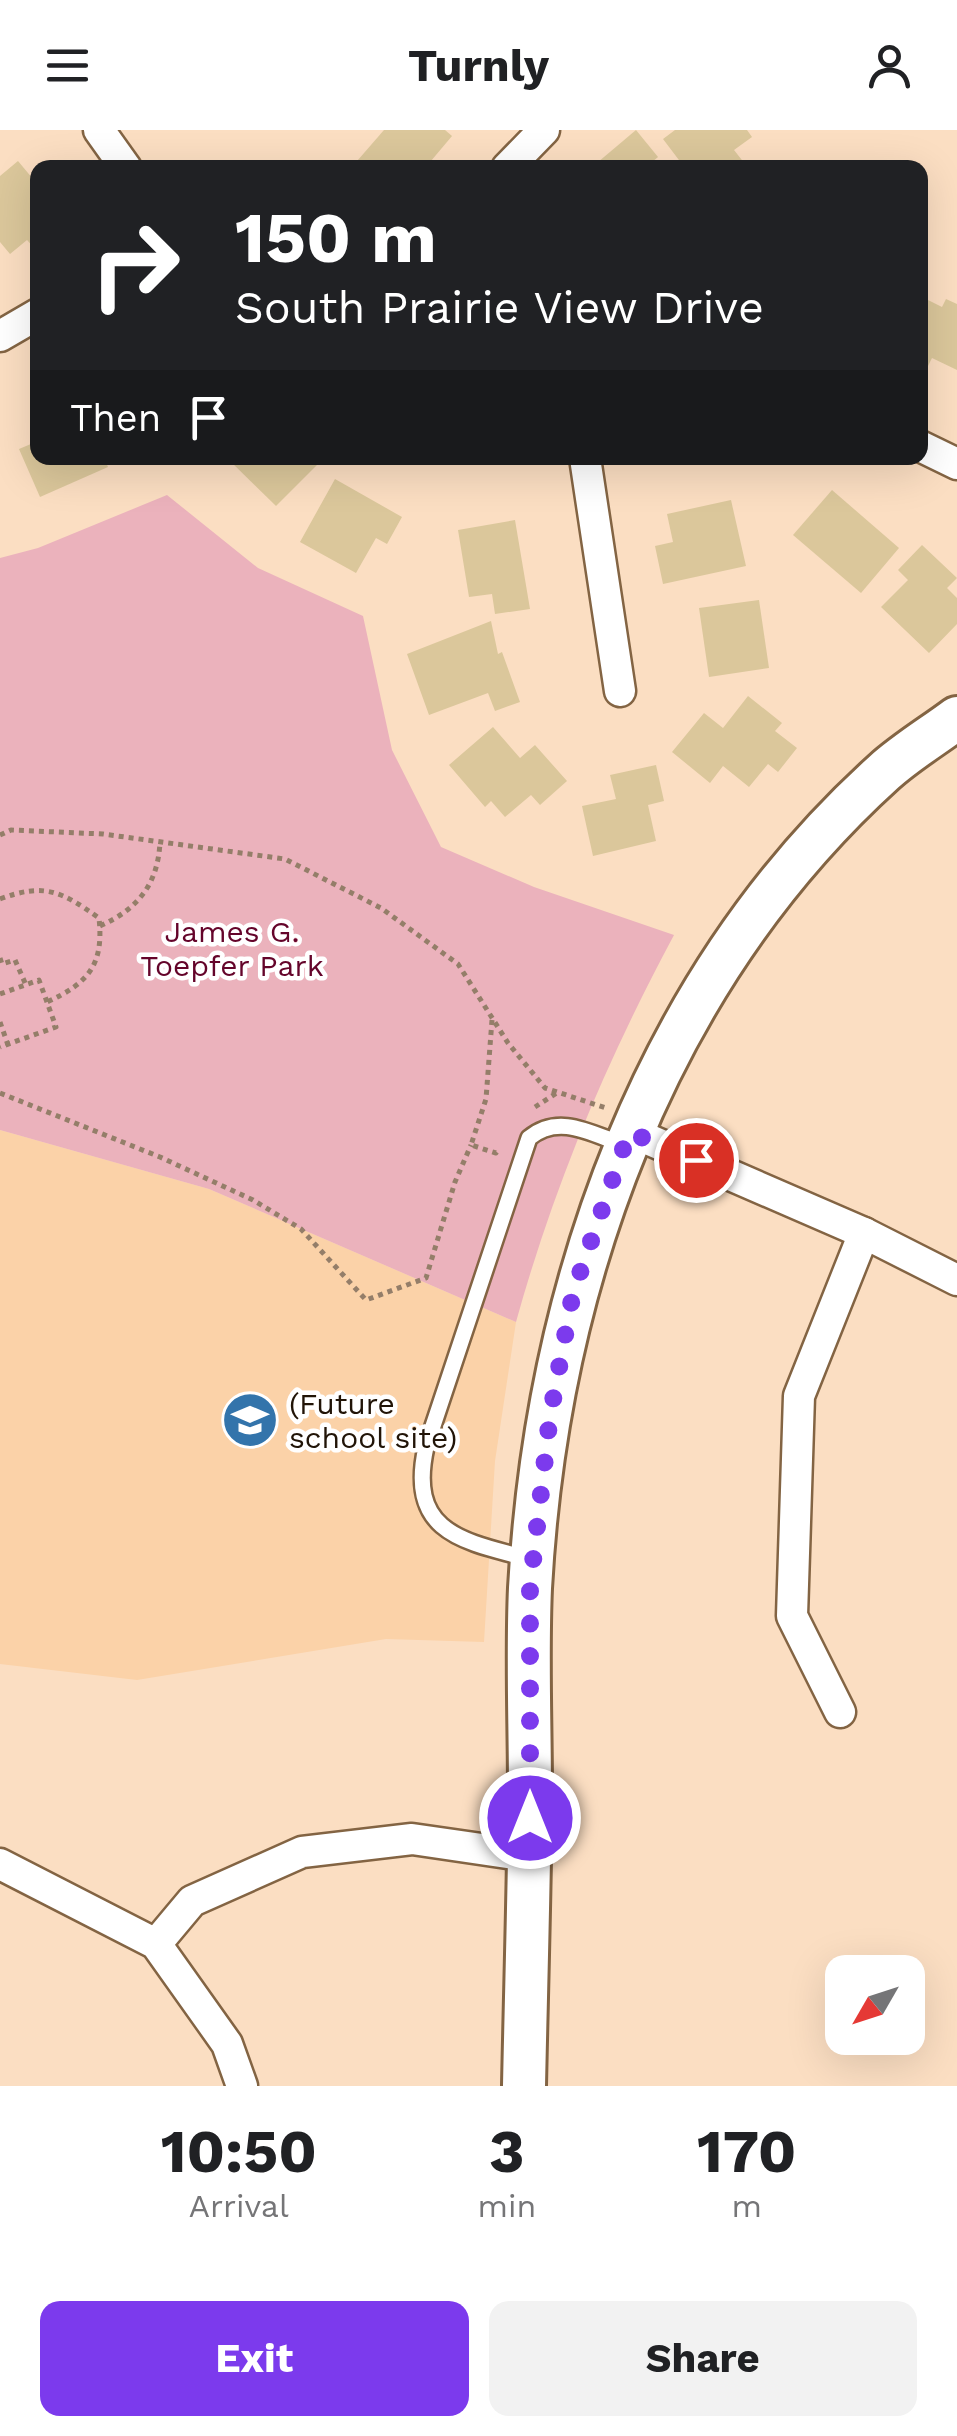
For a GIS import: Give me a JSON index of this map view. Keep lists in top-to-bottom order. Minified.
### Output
{"parks":["James G. Toepfer Park"],"places":{"school or university":["(Future school site)"]},"north":"bottom left","page":{"header":"Turnly","turn":["150 m","South Prairie View Drive"],"then":"Then","eta":["10:50","Arrival","3","min","170","m"],"buttons":["Exit","Share"]}}
